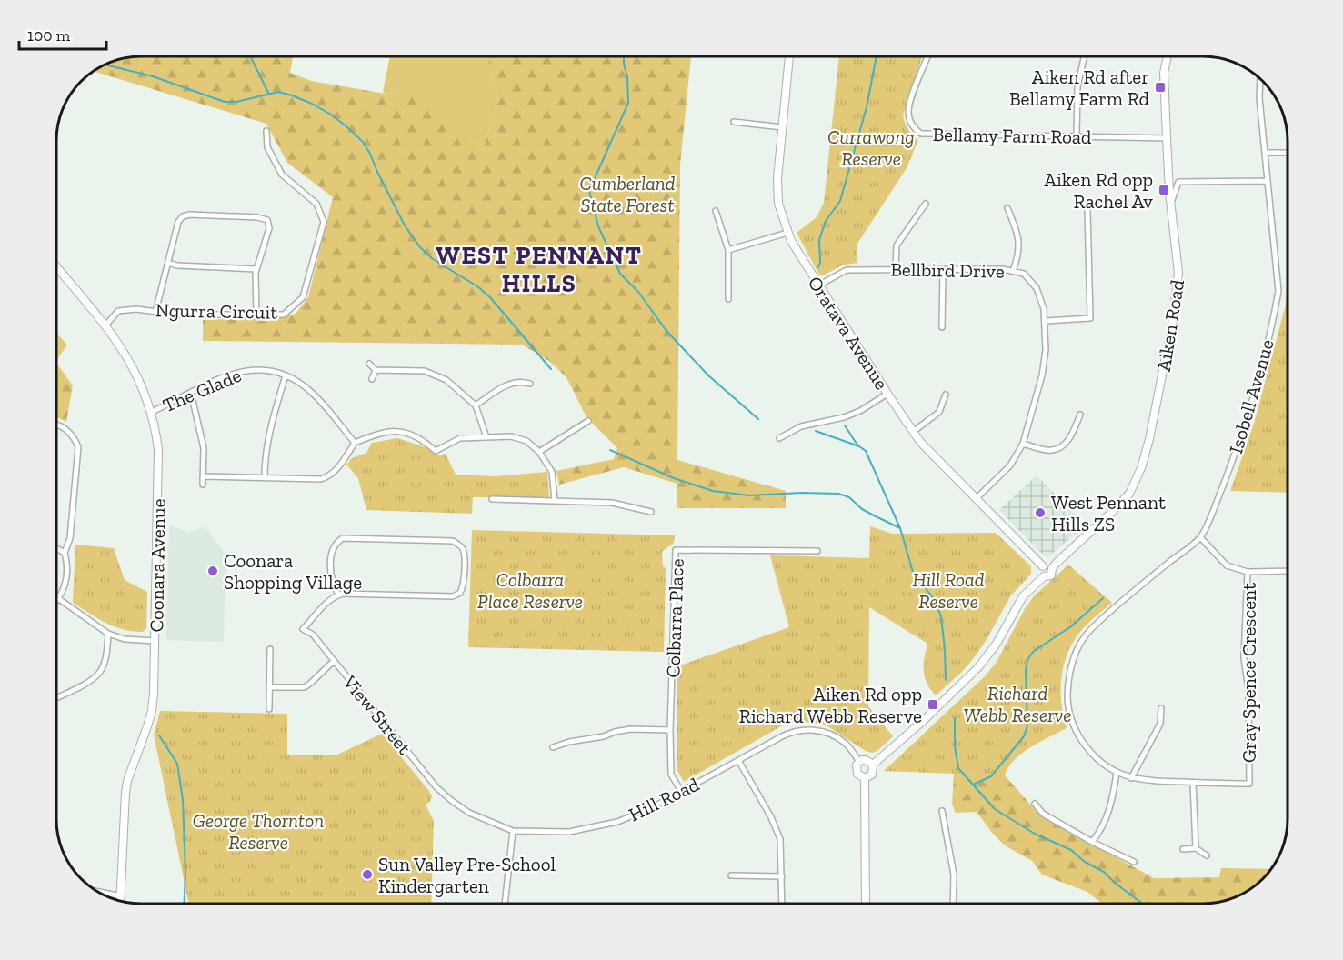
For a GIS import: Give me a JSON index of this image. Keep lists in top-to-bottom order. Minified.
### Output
{"streets":{"street":["Bellamy Farm Road","Bellbird Drive","Ngurra Circuit","Aiken Road","Oratava Avenue","The Glade","Isobell Avenue","Coonara Avenue","Colbarra Place","Gray Spence Crescent","View Street","Hill Road"]},"crossings":[["Bellamy Farm Road","Aiken Road"],["Bellbird Drive","Oratava Avenue"],["Ngurra Circuit","Coonara Avenue"],["Aiken Road","Oratava Avenue"],["The Glade","Coonara Avenue"],["Isobell Avenue","Gray Spence Crescent"],["Colbarra Place","Hill Road"],["View Street","Hill Road"]],"districts":["WEST PENNANT HILLS"],"parks":["Currawong Reserve","Cumberland State Forest","Colbarra Place Reserve","Hill Road Reserve","Richard Webb Reserve","George Thornton Reserve"],"places":{"transit":["Aiken Rd after Bellamy Farm Rd","Aiken Rd opp Rachel Av","Aiken Rd opp Richard Webb Reserve"],"other":["West Pennant Hills ZS","Coonara Shopping Village","Sun Valley Pre-School Kindergarten"]},"scale_bar":"100 m"}
